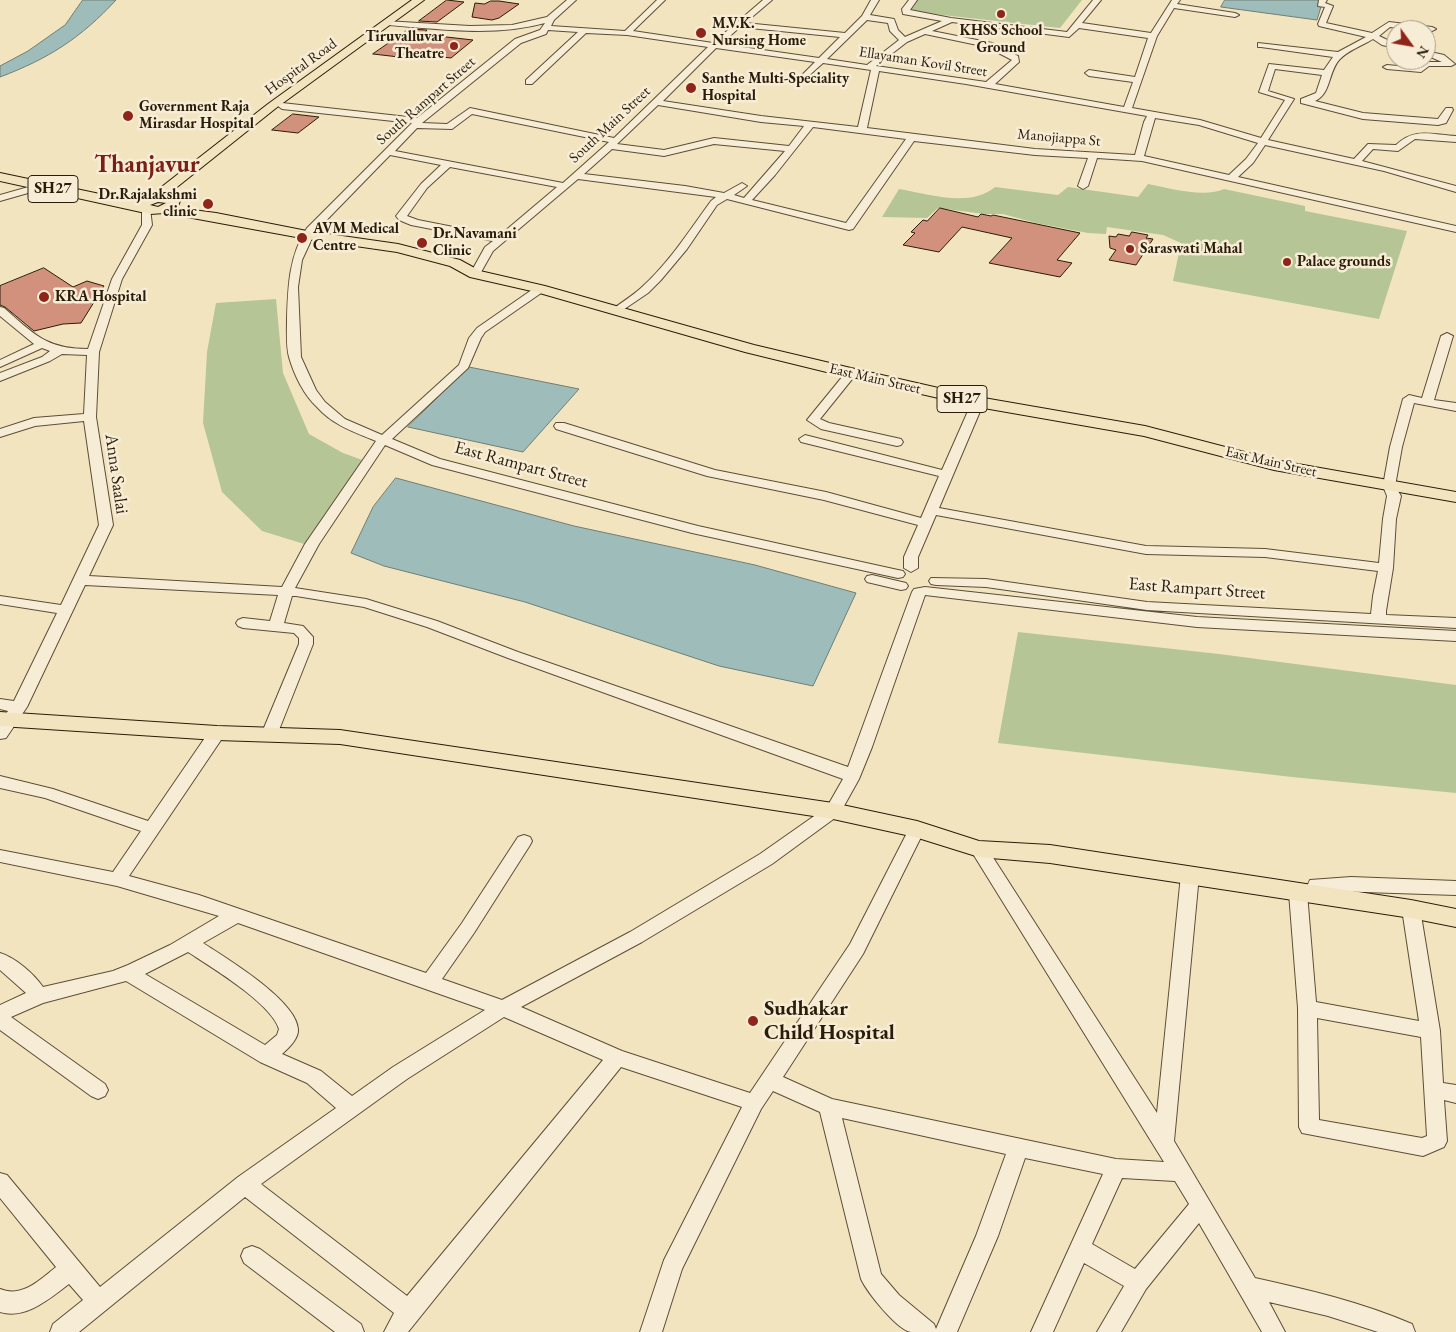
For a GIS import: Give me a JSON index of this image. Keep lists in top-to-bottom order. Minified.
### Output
{"streets":{"main road":["Hospital Road","SH27","East Main Street"],"street":["Ellayaman Kovil Street","South Rampart Street","South Main Street","Manojiappa St","East Rampart Street","Anna Saalai"]},"crossings":[["Ellayaman Kovil Street","South Rampart Street"],["Ellayaman Kovil Street","South Main Street"],["Hospital Road","SH27"],["Hospital Road","Anna Saalai"],["South Rampart Street","SH27"],["South Rampart Street","East Rampart Street"],["South Main Street","Manojiappa St"],["South Main Street","SH27"],["South Main Street","East Main Street"],["SH27","East Main Street"],["SH27","East Rampart Street"],["SH27","Anna Saalai"]],"districts":["Thanjavur"],"places":["KHSS School Ground","M.V.K. Nursing Home","Tiruvalluvar Theatre","Santhe Multi-Speciality Hospital","Government Raja Mirasdar Hospital","Dr.Rajalakshmi clinic","AVM Medical Centre","Dr.Navamani Clinic","Saraswati Mahal","Palace grounds","KRA Hospital","Sudhakar Child Hospital"],"north":"bottom right"}
